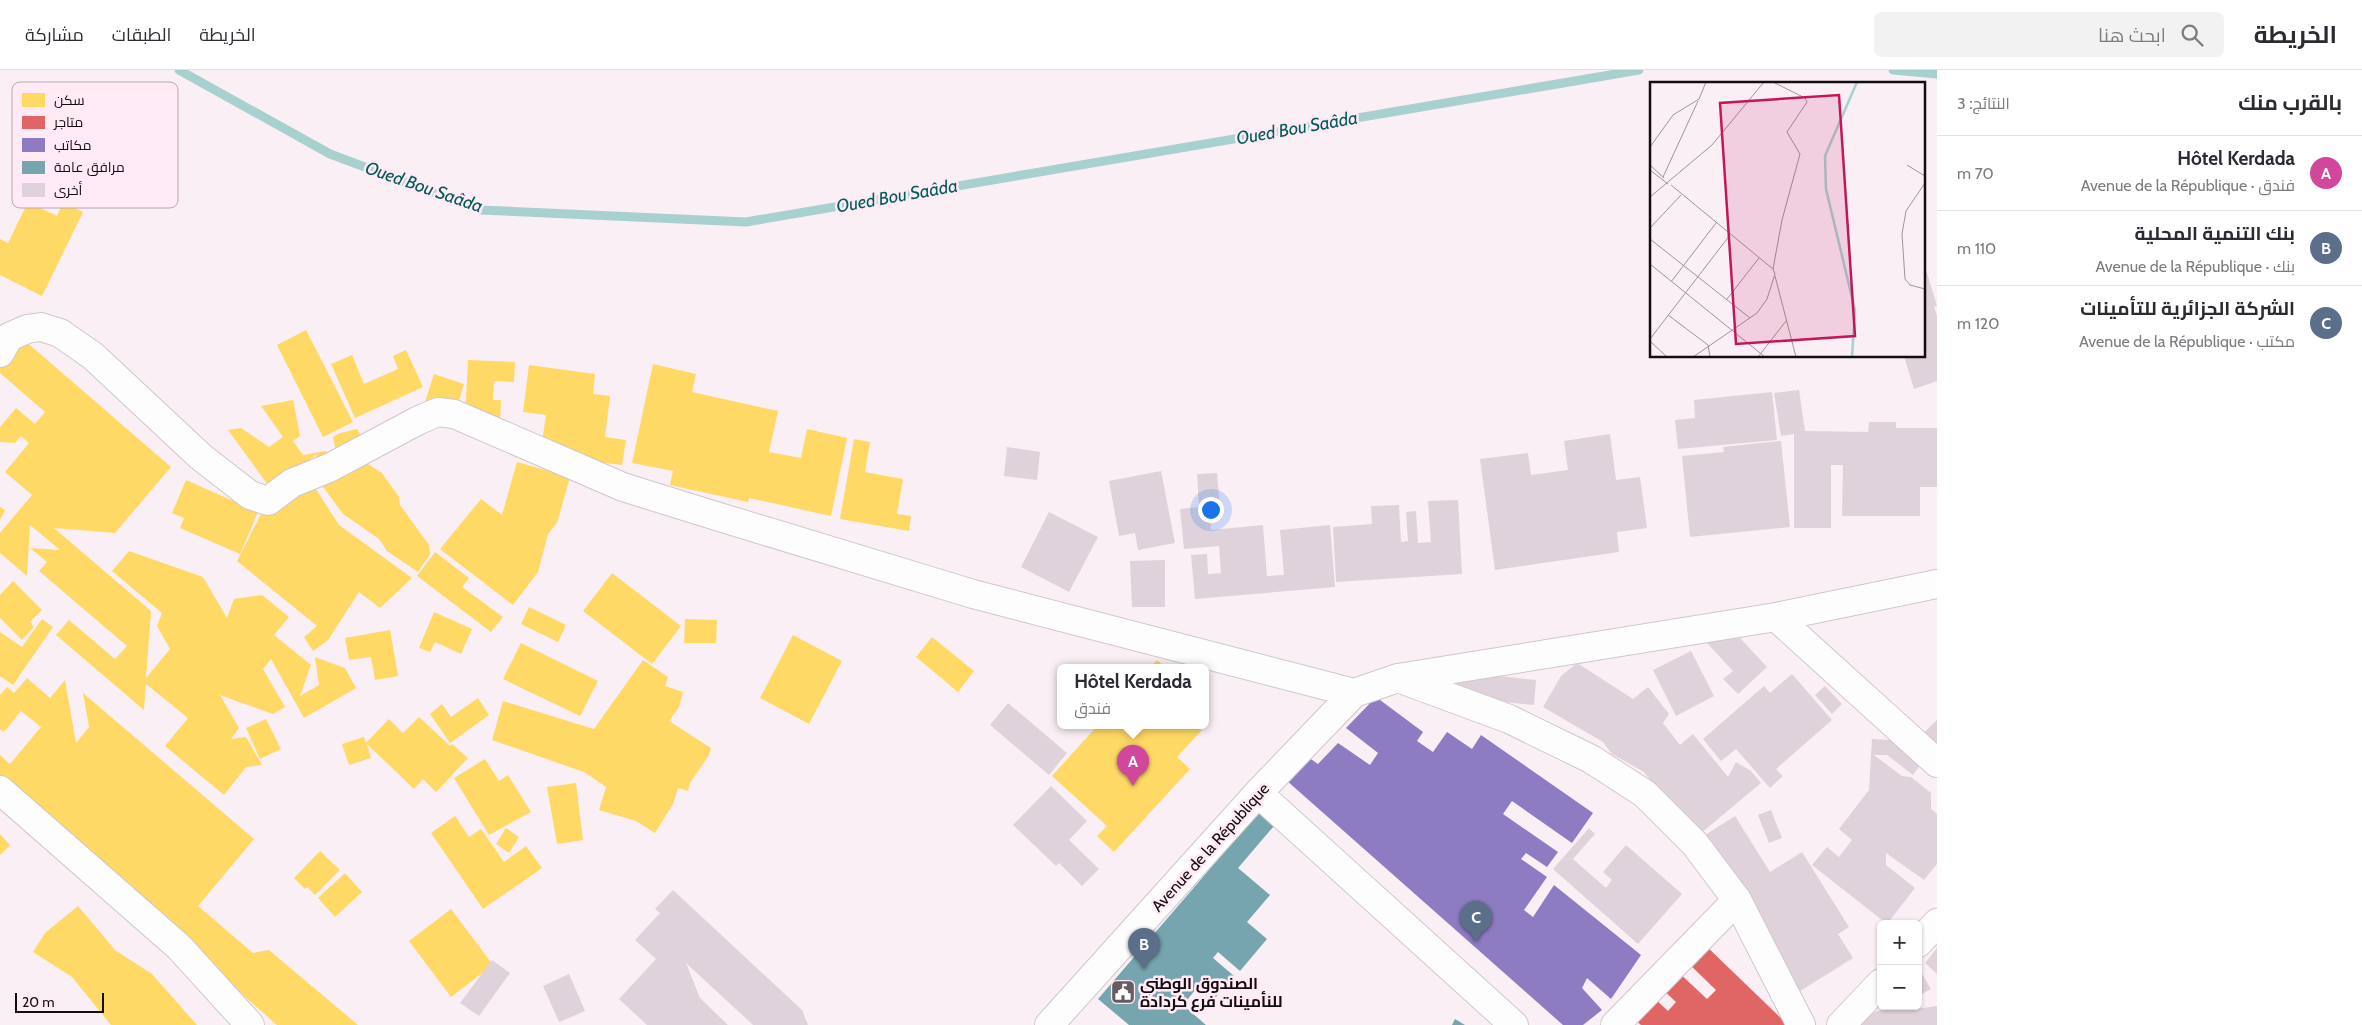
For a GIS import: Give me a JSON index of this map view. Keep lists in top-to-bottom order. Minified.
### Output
{"streets":{"street":["Avenue de la République"]},"water":["Oued Bou Saâda"],"places":{"public building":["الصندوق الوطني للنأمينات فرع كردادة"]},"legend":["سكن","متاجر","مكاتب","مرافق عامة","أخرى"],"scale_bar":"20 m","page":{"header":"الخريطة","search":"ابحث هنا","nav":["الخريطة","الطبقات","مشاركة"],"heading":["بالقرب منك","النتائج: 3"],"list":[{"mark":"A","name":"Hôtel Kerdada","note":"فندق · Avenue de la République","value":"70 m"},{"mark":"B","name":"بنك التنمية المحلية","note":"بنك · Avenue de la République","value":"110 m"},{"mark":"C","name":"الشركة الجزائرية للتأمينات","note":"مكتب · Avenue de la République","value":"120 m"}],"popup":["Hôtel Kerdada","فندق"],"pins":["A","C","B"],"map_buttons":["+","−"],"scale":"20 m"}}
